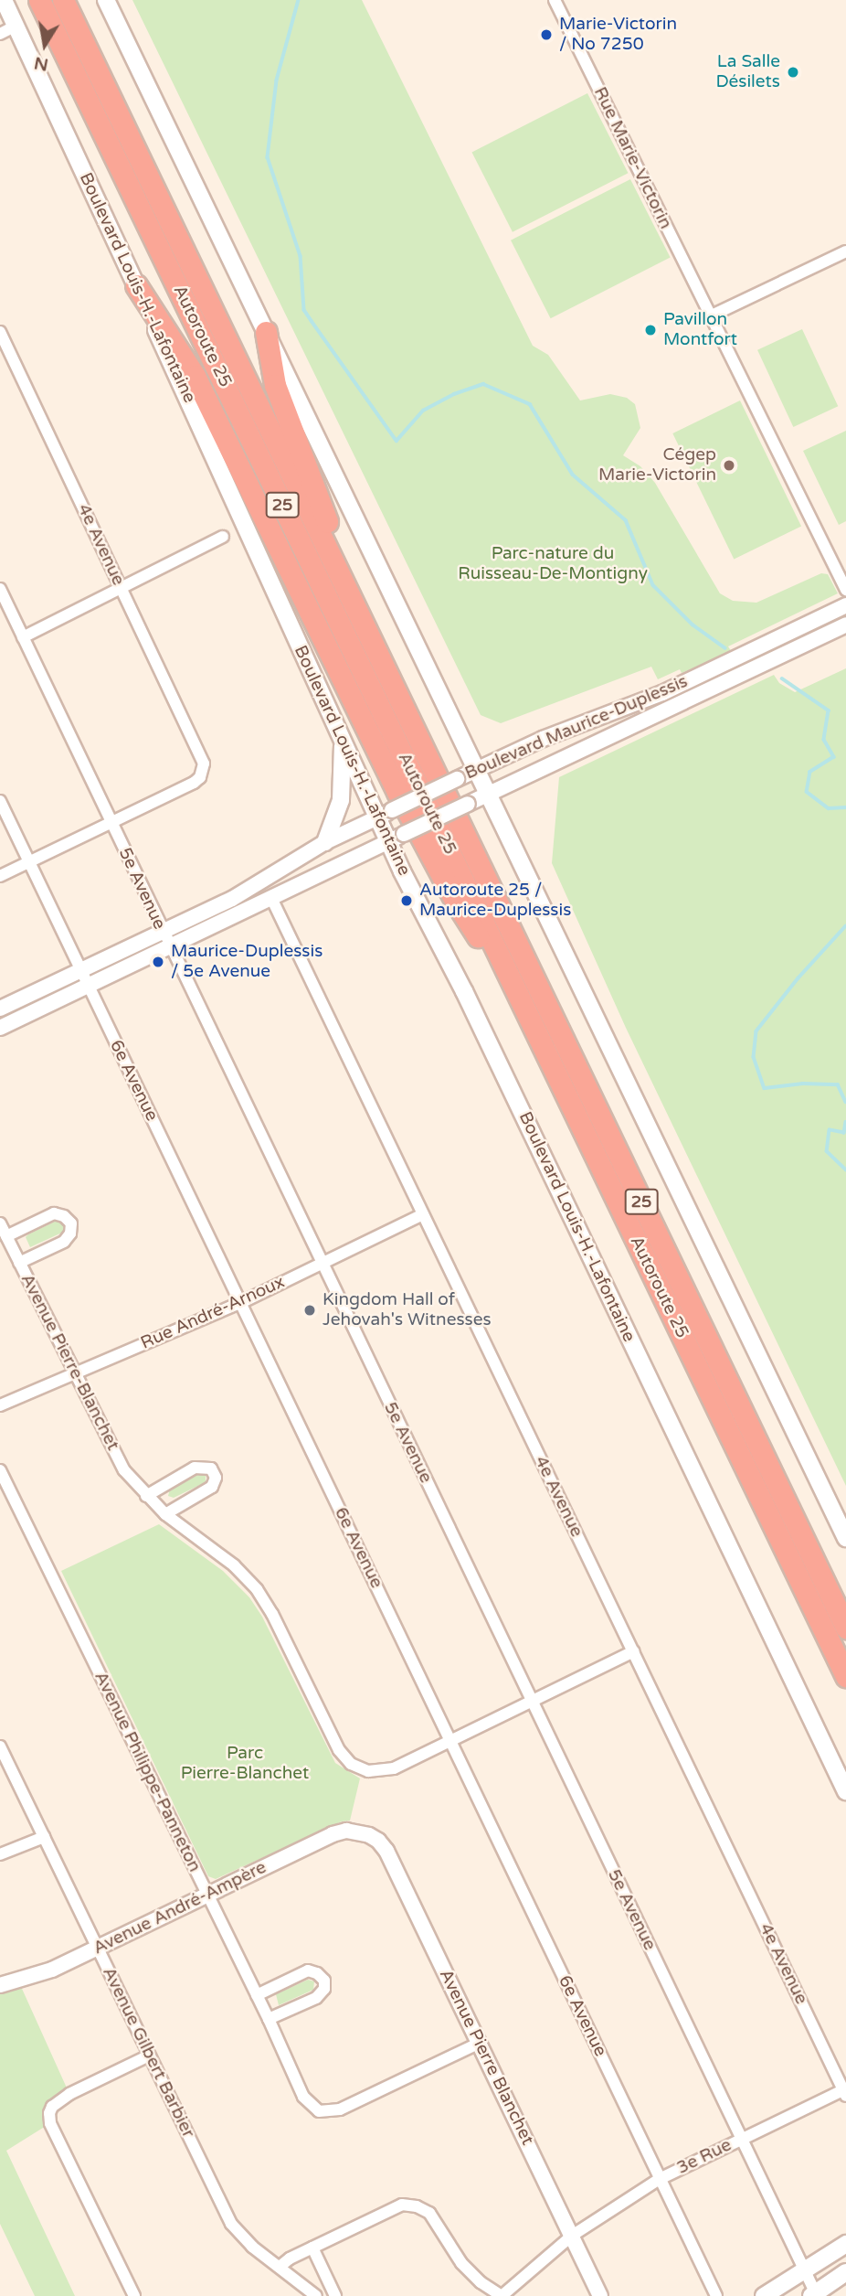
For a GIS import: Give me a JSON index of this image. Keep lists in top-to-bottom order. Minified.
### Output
{"streets":{"highway":["Autoroute 25","25"],"main road":["Boulevard Louis-H.-Lafontaine"],"street":["Rue Marie-Victorin","4e Avenue","Boulevard Maurice-Duplessis","5e Avenue","6e Avenue","Rue André-Arnoux","Avenue Pierre-Blanchet","Avenue Philippe-Panneton","Avenue André-Ampère","Avenue Gilbert Barbier","Avenue Pierre Blanchet","3e Rue"]},"crossings":[["Boulevard Louis-H.-Lafontaine","Boulevard Maurice-Duplessis"],["4e Avenue","Boulevard Maurice-Duplessis"],["4e Avenue","5e Avenue"],["4e Avenue","Rue André-Arnoux"],["4e Avenue","3e Rue"],["Boulevard Maurice-Duplessis","5e Avenue"],["Boulevard Maurice-Duplessis","6e Avenue"],["5e Avenue","Rue André-Arnoux"],["5e Avenue","3e Rue"],["6e Avenue","Rue André-Arnoux"],["6e Avenue","Avenue Pierre-Blanchet"],["6e Avenue","3e Rue"],["Rue André-Arnoux","Avenue Pierre-Blanchet"],["Avenue Philippe-Panneton","Avenue André-Ampère"],["Avenue Philippe-Panneton","Avenue Pierre Blanchet"],["Avenue André-Ampère","Avenue Gilbert Barbier"],["Avenue André-Ampère","Avenue Pierre Blanchet"],["Avenue Pierre Blanchet","3e Rue"]],"parks":["Parc-nature du Ruisseau-De-Montigny","Parc Pierre-Blanchet"],"places":["Marie-Victorin / No 7250","La Salle Désilets","Pavillon Montfort","Cégep Marie-Victorin","Autoroute 25 / Maurice-Duplessis","Maurice-Duplessis / 5e Avenue","Kingdom Hall of Jehovah's Witnesses"],"north":"bottom"}
